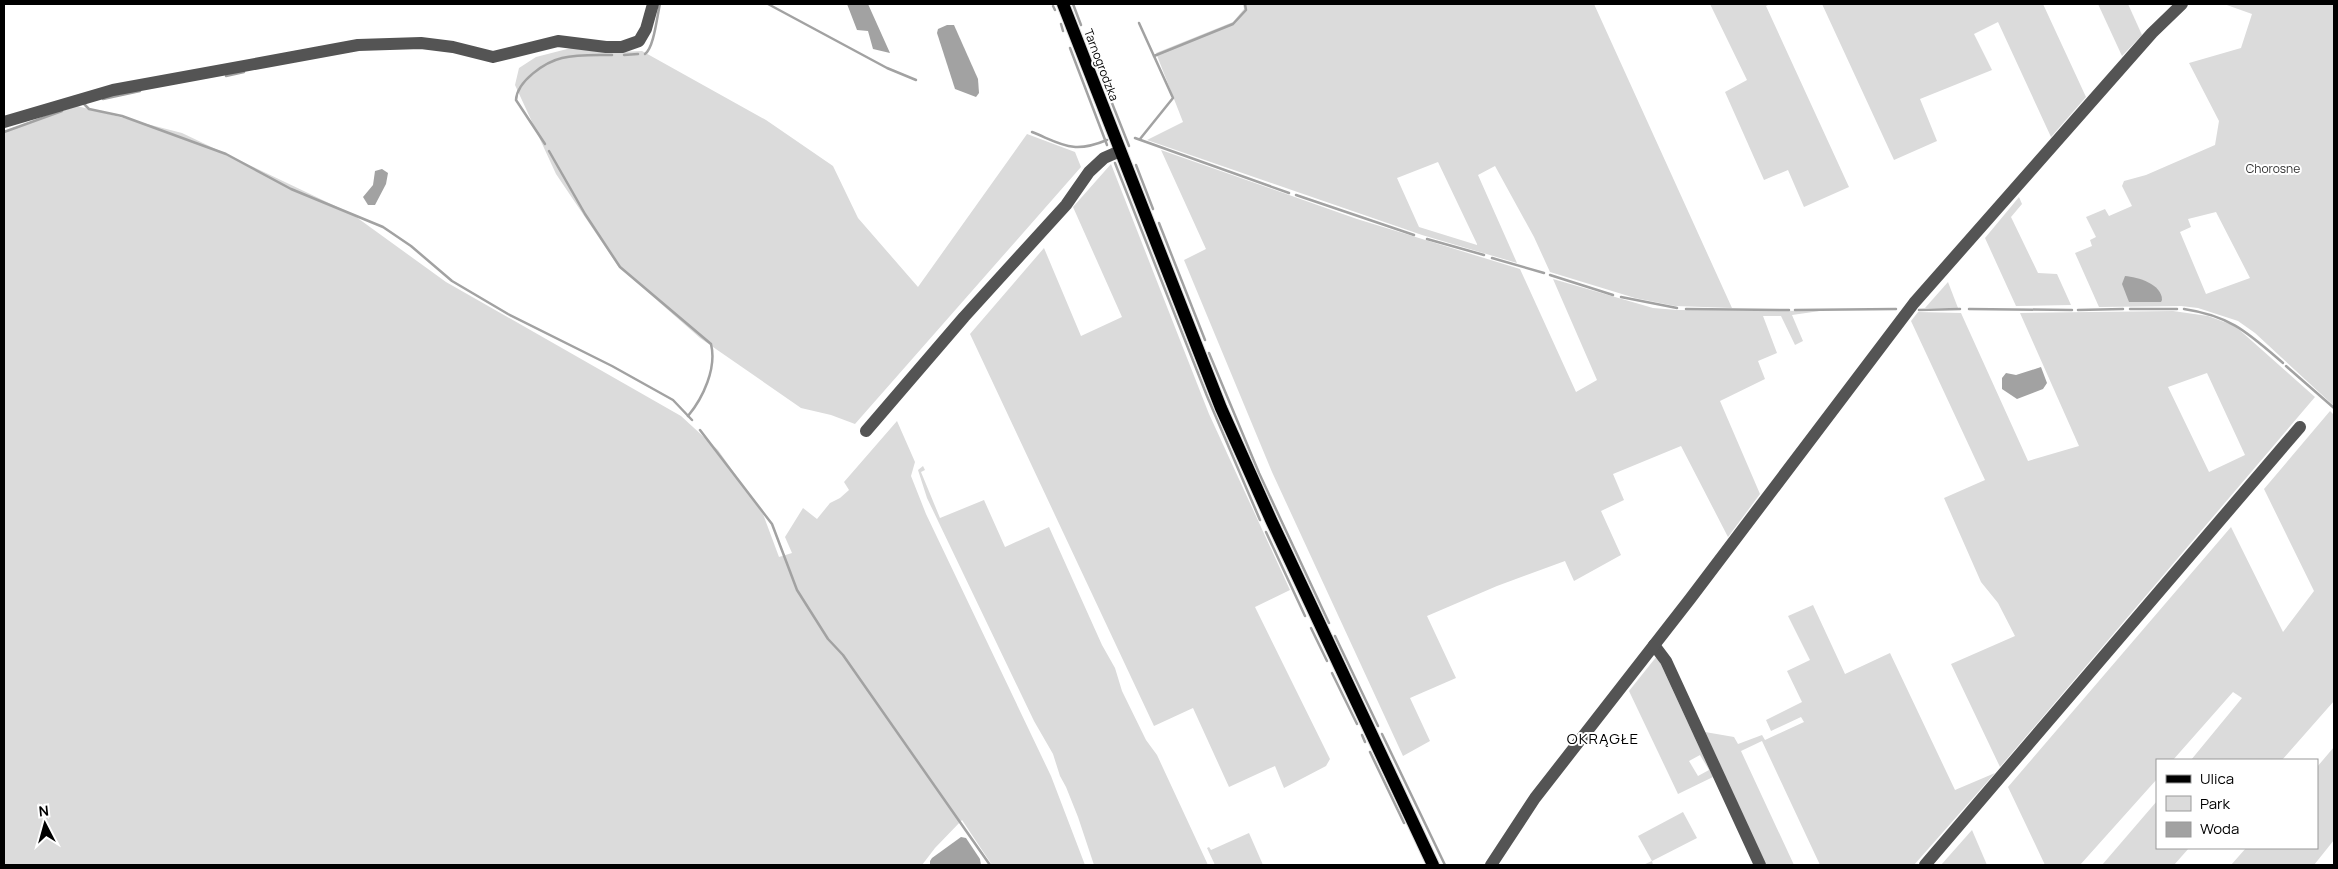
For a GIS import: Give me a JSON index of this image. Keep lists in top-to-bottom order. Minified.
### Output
{"streets":{"main road":["Tarnogrodzka"]},"districts":["OKRĄGŁE"],"parks":["Chorosne"],"legend":["Ulica","Park","Woda"],"north":"top"}
